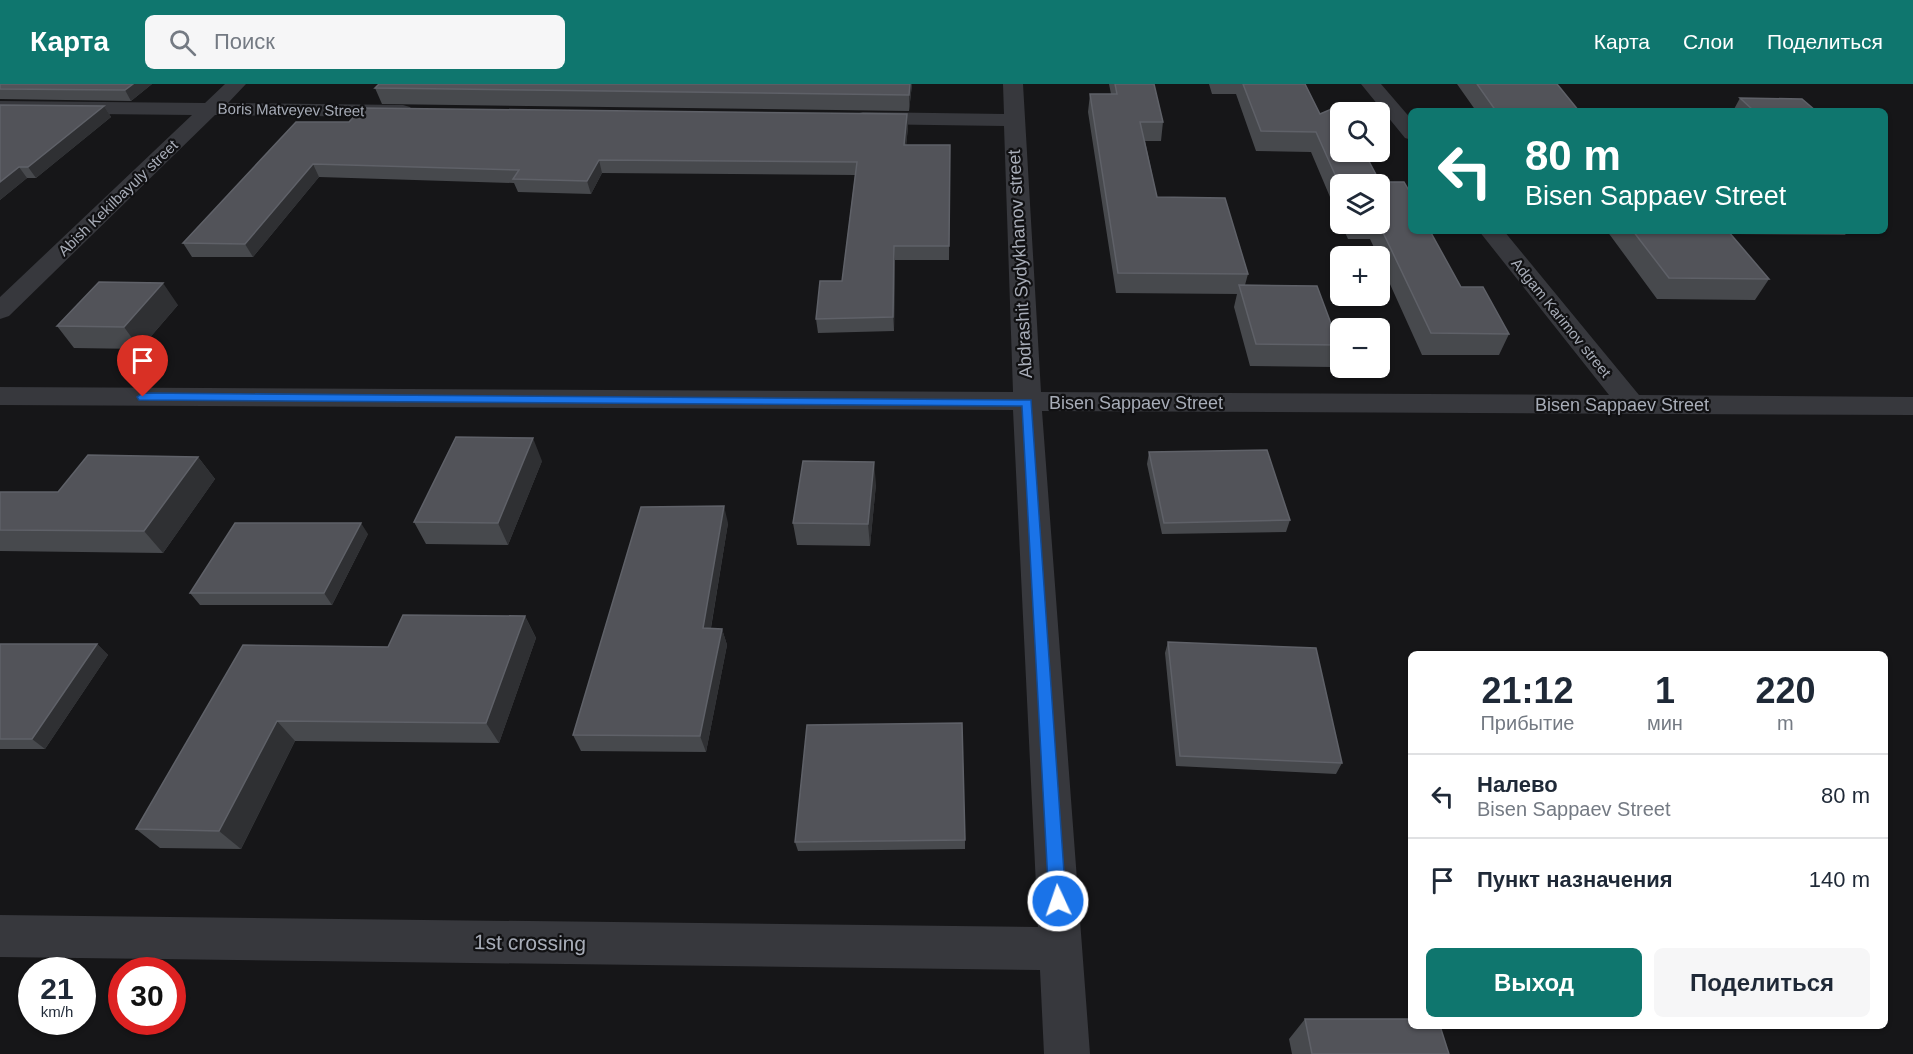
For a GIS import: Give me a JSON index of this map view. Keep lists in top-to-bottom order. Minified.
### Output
{"streets":{"street":["Boris Matveyev Street","Abish Kekilbayuly street","Abdrashit Sydykhanov street","Adgam Karimov street","Bisen Sappaev Street","1st crossing"]},"crossings":[["Boris Matveyev Street","Abish Kekilbayuly street"],["Abdrashit Sydykhanov street","Bisen Sappaev Street"],["Abdrashit Sydykhanov street","1st crossing"],["Adgam Karimov street","Bisen Sappaev Street"]],"page":{"header":"Карта","search":"Поиск","nav":["Карта","Слои","Поделиться"],"map_buttons":["+","−"],"turn":["80 m","Bisen Sappaev Street"],"eta":["21:12","Прибытие","1","мин","220","m"],"list":[{"name":"Налево","note":"Bisen Sappaev Street","value":"80 m"},{"name":"Пункт назначения","value":"140 m"}],"buttons":["Выход","Поделиться"],"speed":"21 km/h","limit":"30"}}
